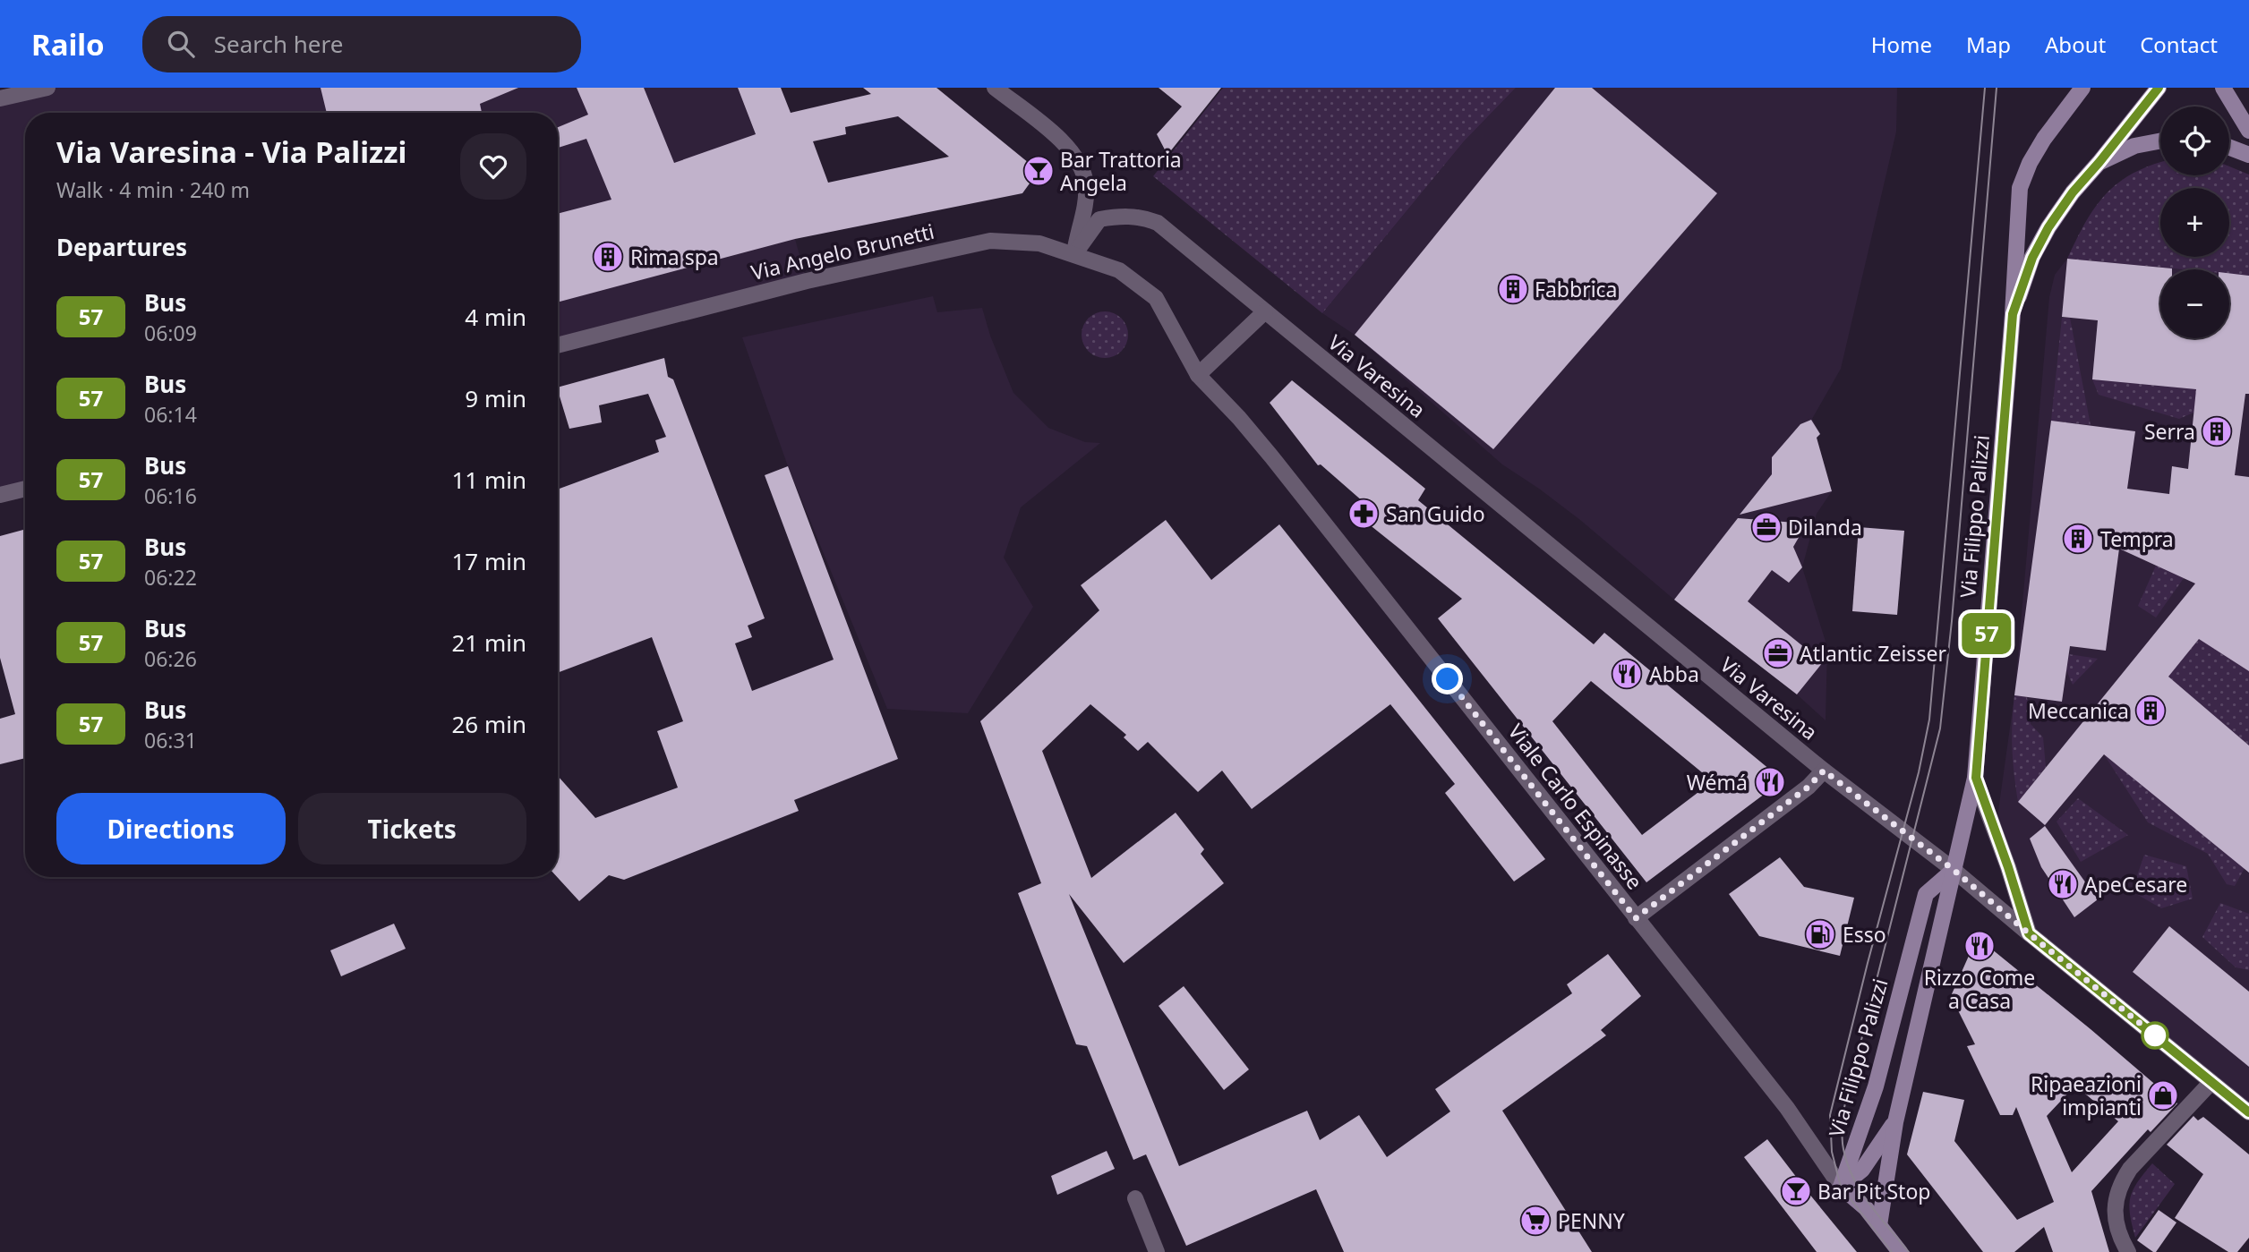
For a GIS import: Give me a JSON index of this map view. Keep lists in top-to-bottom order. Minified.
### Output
{"streets":{"street":["Via Angelo Brunetti","Via Varesina","Via Filippo Palizzi","Viale Carlo Espinasse"]},"crossings":[["Via Angelo Brunetti","Via Varesina"],["Via Angelo Brunetti","Viale Carlo Espinasse"],["Via Varesina","Via Filippo Palizzi"],["Via Filippo Palizzi","Viale Carlo Espinasse"]],"places":{"bar":["Bar Trattoria Angela","Bar Pit Stop"],"building":["Rima spa","Fabbrica","Serra","Tempra","Meccanica"],"pharmacy":["San Guido"],"office":["Dilanda","Atlantic Zeisser"],"restaurant":["Abba","Wémá","ApeCesare","Rizzo Come a Casa"],"fuel station":["Esso"],"shop":["Ripaeazioni impianti"],"supermarket":["PENNY"]},"lines":["bus line 57"],"page":{"header":"Railo","search":"Search here","nav":["Home","Map","About","Contact"],"on_map":"57","map_buttons":["+","−"],"heading":[["Via Varesina - Via Palizzi","Walk · 4 min · 240 m"],"Departures"],"list":[{"mark":"57","name":"Bus","note":"06:09","value":"4 min"},{"mark":"57","name":"Bus","note":"06:14","value":"9 min"},{"mark":"57","name":"Bus","note":"06:16","value":"11 min"},{"mark":"57","name":"Bus","note":"06:22","value":"17 min"},{"mark":"57","name":"Bus","note":"06:26","value":"21 min"},{"mark":"57","name":"Bus","note":"06:31","value":"26 min"}],"buttons":["Directions","Tickets"]}}
